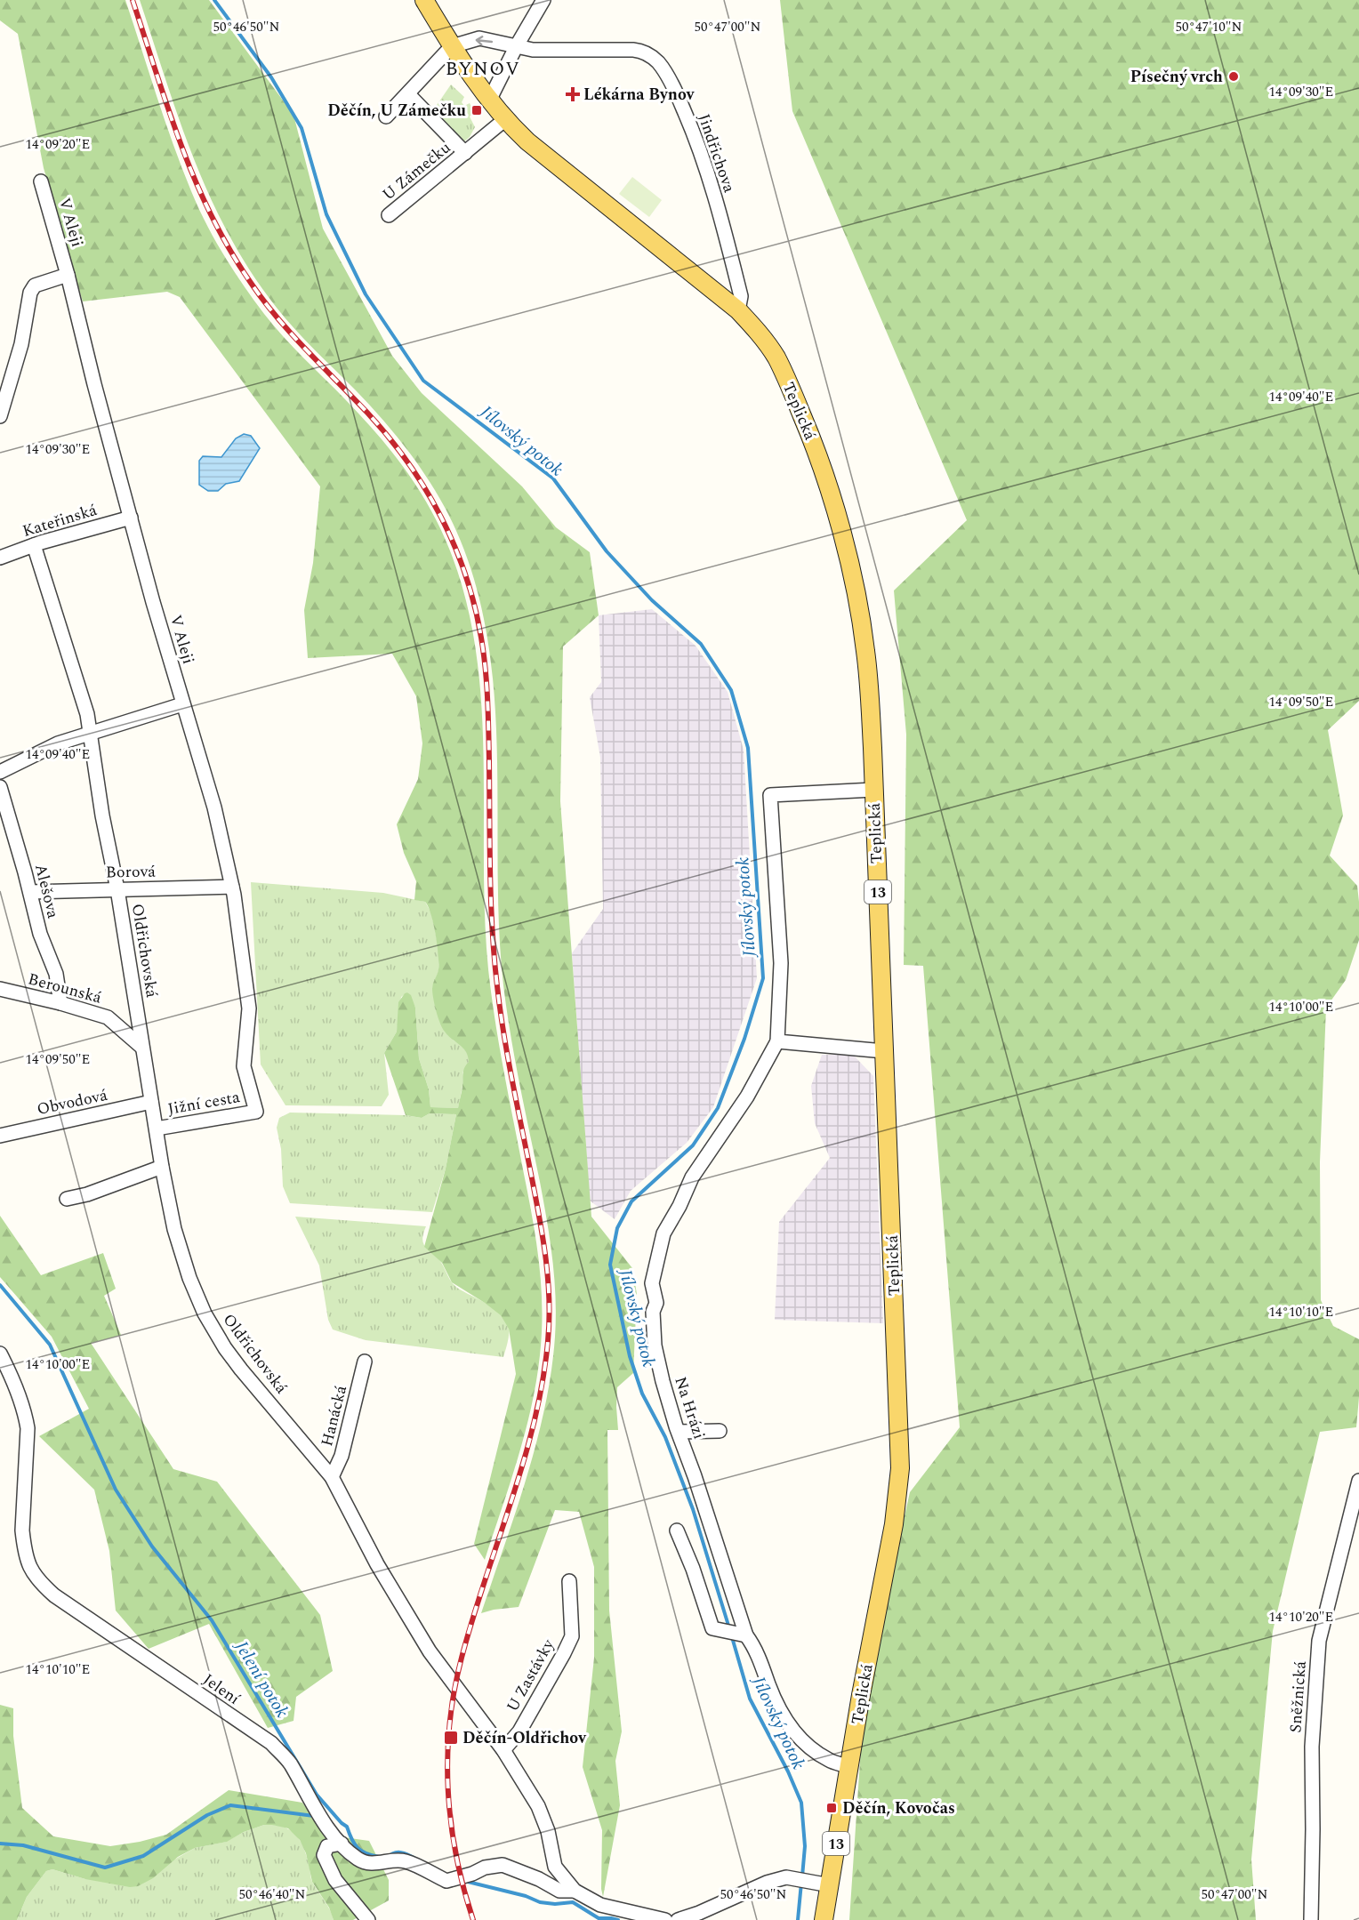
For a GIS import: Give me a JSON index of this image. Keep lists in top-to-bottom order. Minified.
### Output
{"streets":{"main road":["Teplická","13"],"street":["Jindřichova","U Zámečku","V Aleji","Kateřinská","Borová","Alešova","Oldřichovská","Berounská","Obvodová","Jižní cesta","Na Hrázi","Hanácká","U Zastávky","Jelení","Sněžnická"]},"crossings":[["Jindřichova","Teplická"],["U Zámečku","Teplická"],["V Aleji","Kateřinská"],["V Aleji","Borová"],["V Aleji","Jižní cesta"],["Teplická","Na Hrázi"],["Kateřinská","Oldřichovská"],["Borová","Alešova"],["Borová","Oldřichovská"],["Alešova","Berounská"],["Oldřichovská","Berounská"],["Oldřichovská","Obvodová"],["Oldřichovská","Jižní cesta"],["Oldřichovská","Hanácká"],["Oldřichovská","U Zastávky"],["Oldřichovská","Jelení"]],"districts":["BYNOV"],"water":["Jílovský potok","Jelení potok"],"places":{"other":["Písečný vrch"],"health":["Lékárna Bynov"],"transit":["Děčín, U Zámečku","Děčín-Oldřichov","Děčín, Kovočas"]},"coordinates":["50°46'50\"N","50°47'00\"N","50°47'10\"N","14°09'30\"E","14°09'20\"E","14°09'40\"E","14°09'50\"E","14°10'00\"E","14°10'10\"E","14°10'20\"E","50°46'40\"N"]}
